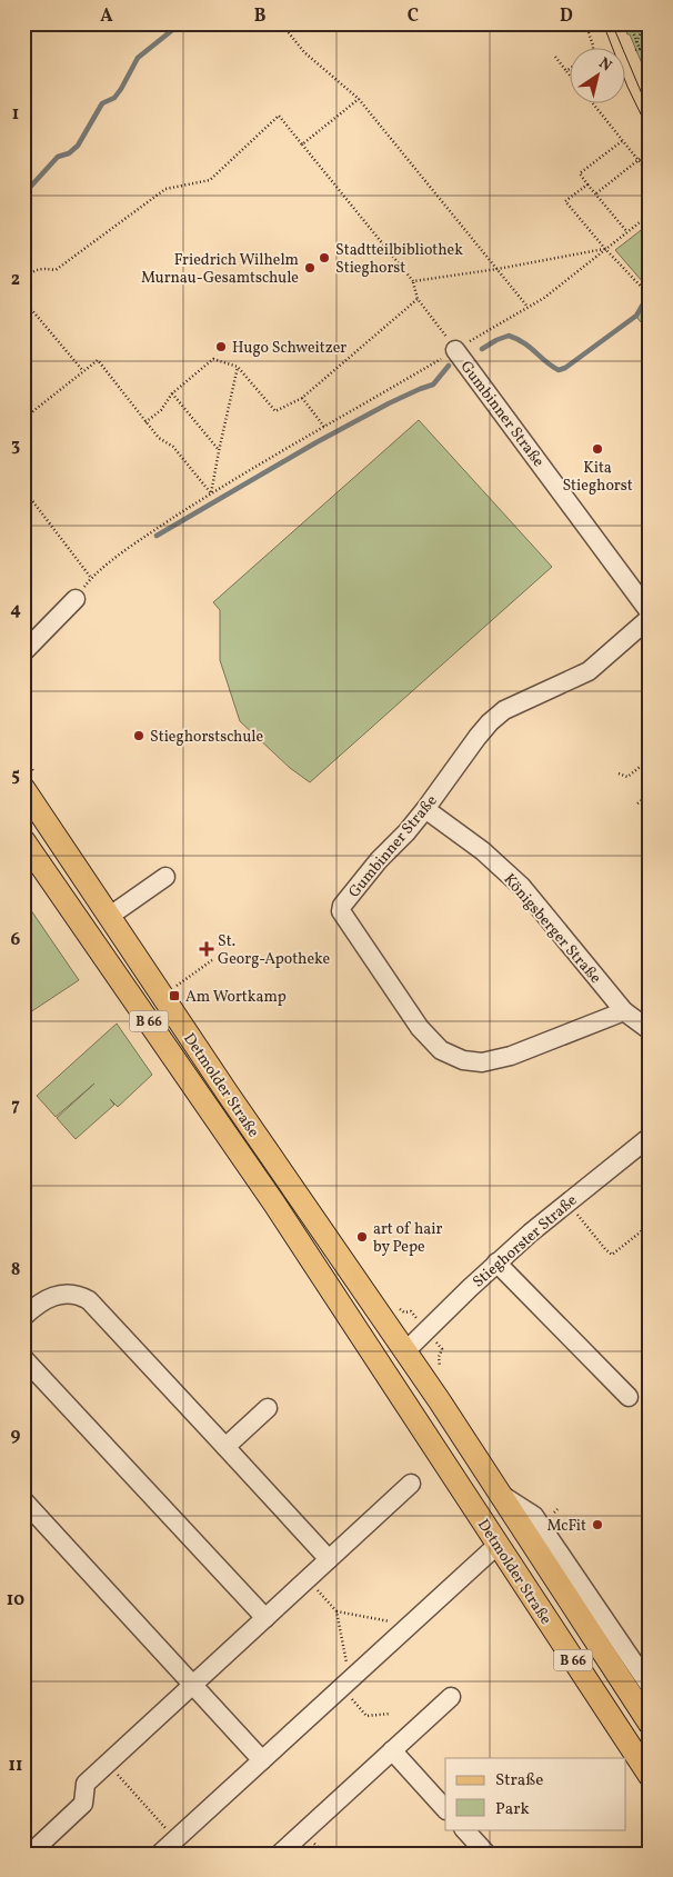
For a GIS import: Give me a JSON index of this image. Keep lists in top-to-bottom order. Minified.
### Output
{"streets":{"main road":["B 66","Detmolder Straße"],"street":["Gumbinner Straße","Königsberger Straße","Stieghorster Straße"]},"crossings":[["Gumbinner Straße","Königsberger Straße"],["Detmolder Straße","Stieghorster Straße"]],"places":{"other":["Stadtteilbibliothek Stieghorst","Friedrich Wilhelm Murnau-Gesamtschule","Hugo Schweitzer","Kita Stieghorst","Stieghorstschule","art of hair by Pepe","McFit"],"health":["St. Georg-Apotheke"],"transit":["Am Wortkamp"]},"legend":["Straße","Park"],"north":"top right","grid":{"columns":["A","B","C","D"],"rows":["1","2","3","4","5","6","7","8","9","10","11"]}}
